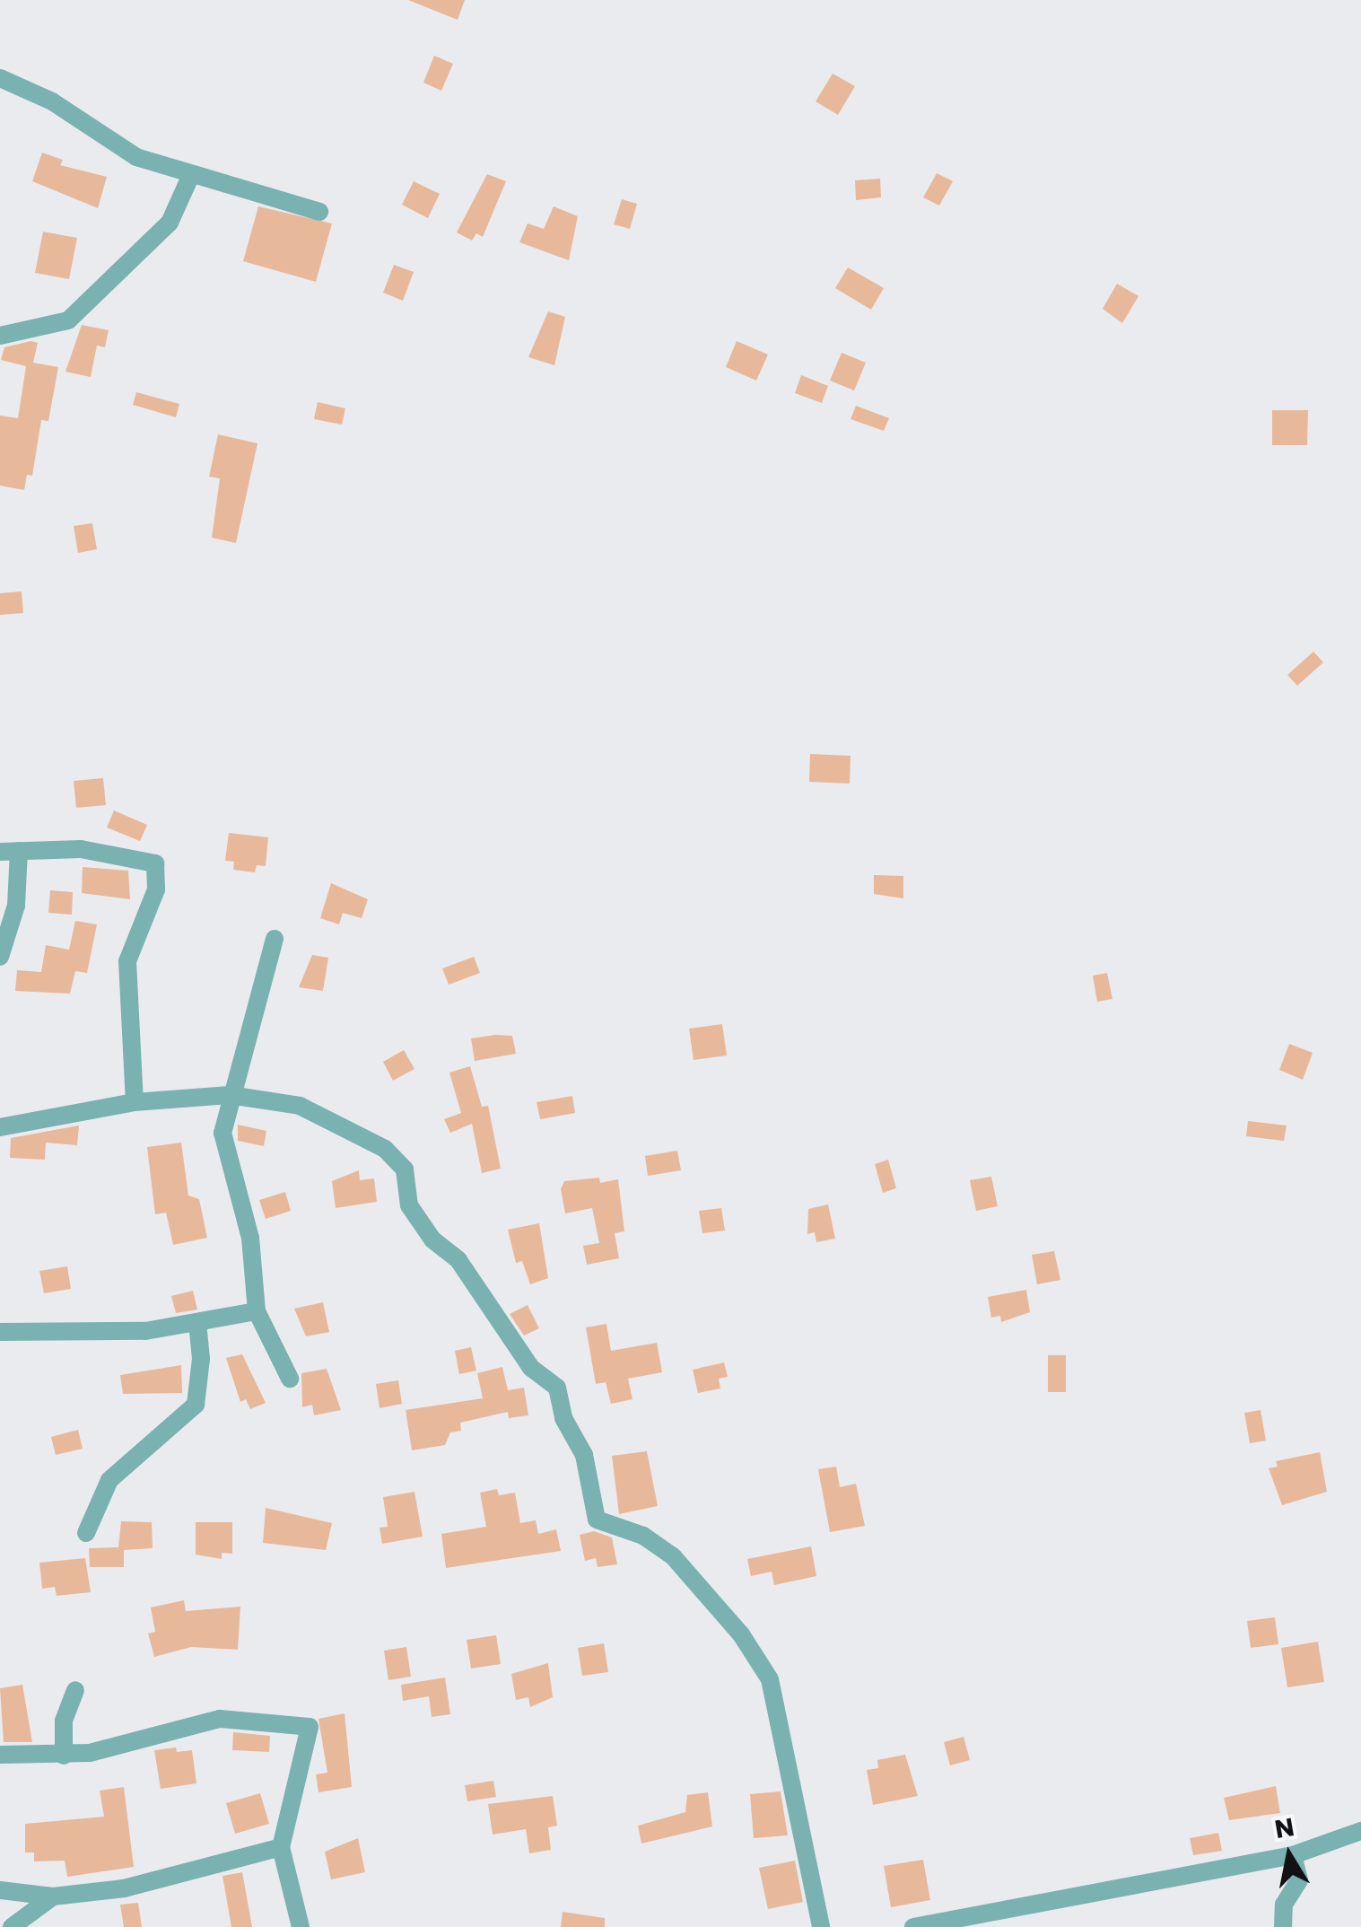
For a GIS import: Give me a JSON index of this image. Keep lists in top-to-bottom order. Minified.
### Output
{"north":"top"}
